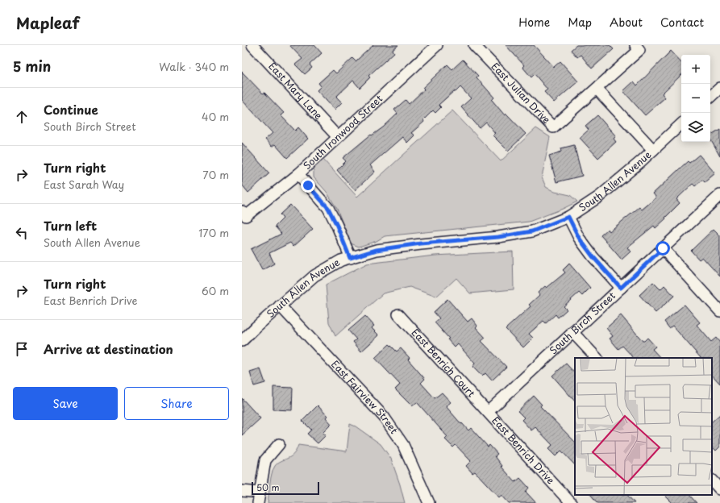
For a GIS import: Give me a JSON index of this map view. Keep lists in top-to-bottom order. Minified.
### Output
{"streets":{"street":["East Mary Lane","East Julian Drive","South Ironwood Street","South Allen Avenue","South Birch Street","East Benrich Court","East Fairview Street","East Benrich Drive"]},"crossings":[["East Mary Lane","South Ironwood Street"],["South Allen Avenue","East Fairview Street"],["South Birch Street","East Benrich Court"],["South Birch Street","East Benrich Drive"],["East Benrich Court","East Benrich Drive"]],"scale_bar":"50 m","page":{"header":"Mapleaf","nav":["Home","Map","About","Contact"],"heading":["5 min","Walk · 340 m"],"map_buttons":["+","−"],"list":[["Continue","South Birch Street","40 m"],["Turn right","East Sarah Way","70 m"],["Turn left","South Allen Avenue","170 m"],["Turn right","East Benrich Drive","60 m"],"Arrive at destination"],"buttons":["Save","Share"],"scale":"50 m"}}
